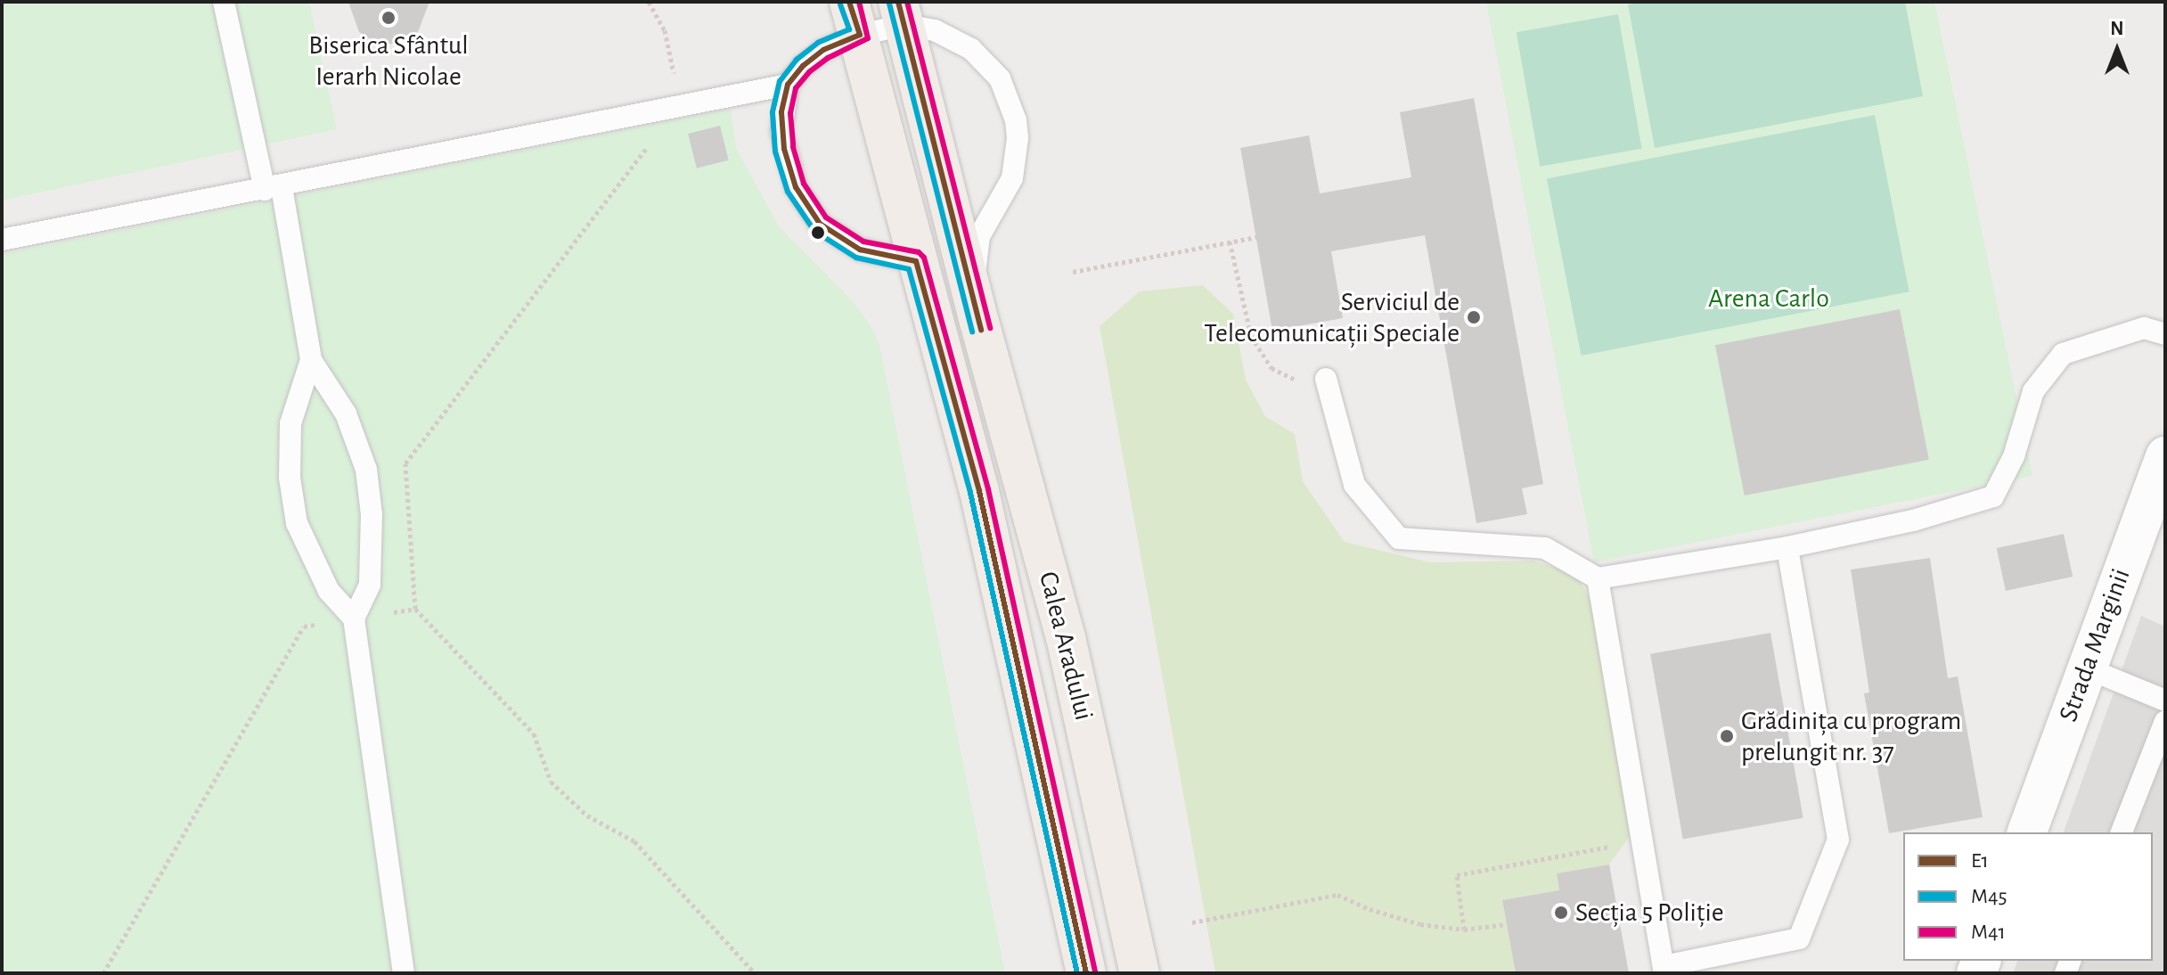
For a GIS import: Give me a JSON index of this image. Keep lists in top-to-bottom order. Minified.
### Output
{"streets":{"main road":["Calea Aradului"],"street":["Strada Marginii"]},"parks":["Arena Carlo"],"places":["Biserica Sfântul Ierarh Nicolae","Serviciul de Telecomunicații Speciale","Grădinița cu program prelungit nr. 37","Secția 5 Poliție"],"lines":["transit line E1","transit line M41","transit line M45"],"legend":["E1","M45","M41"],"north":"top"}
